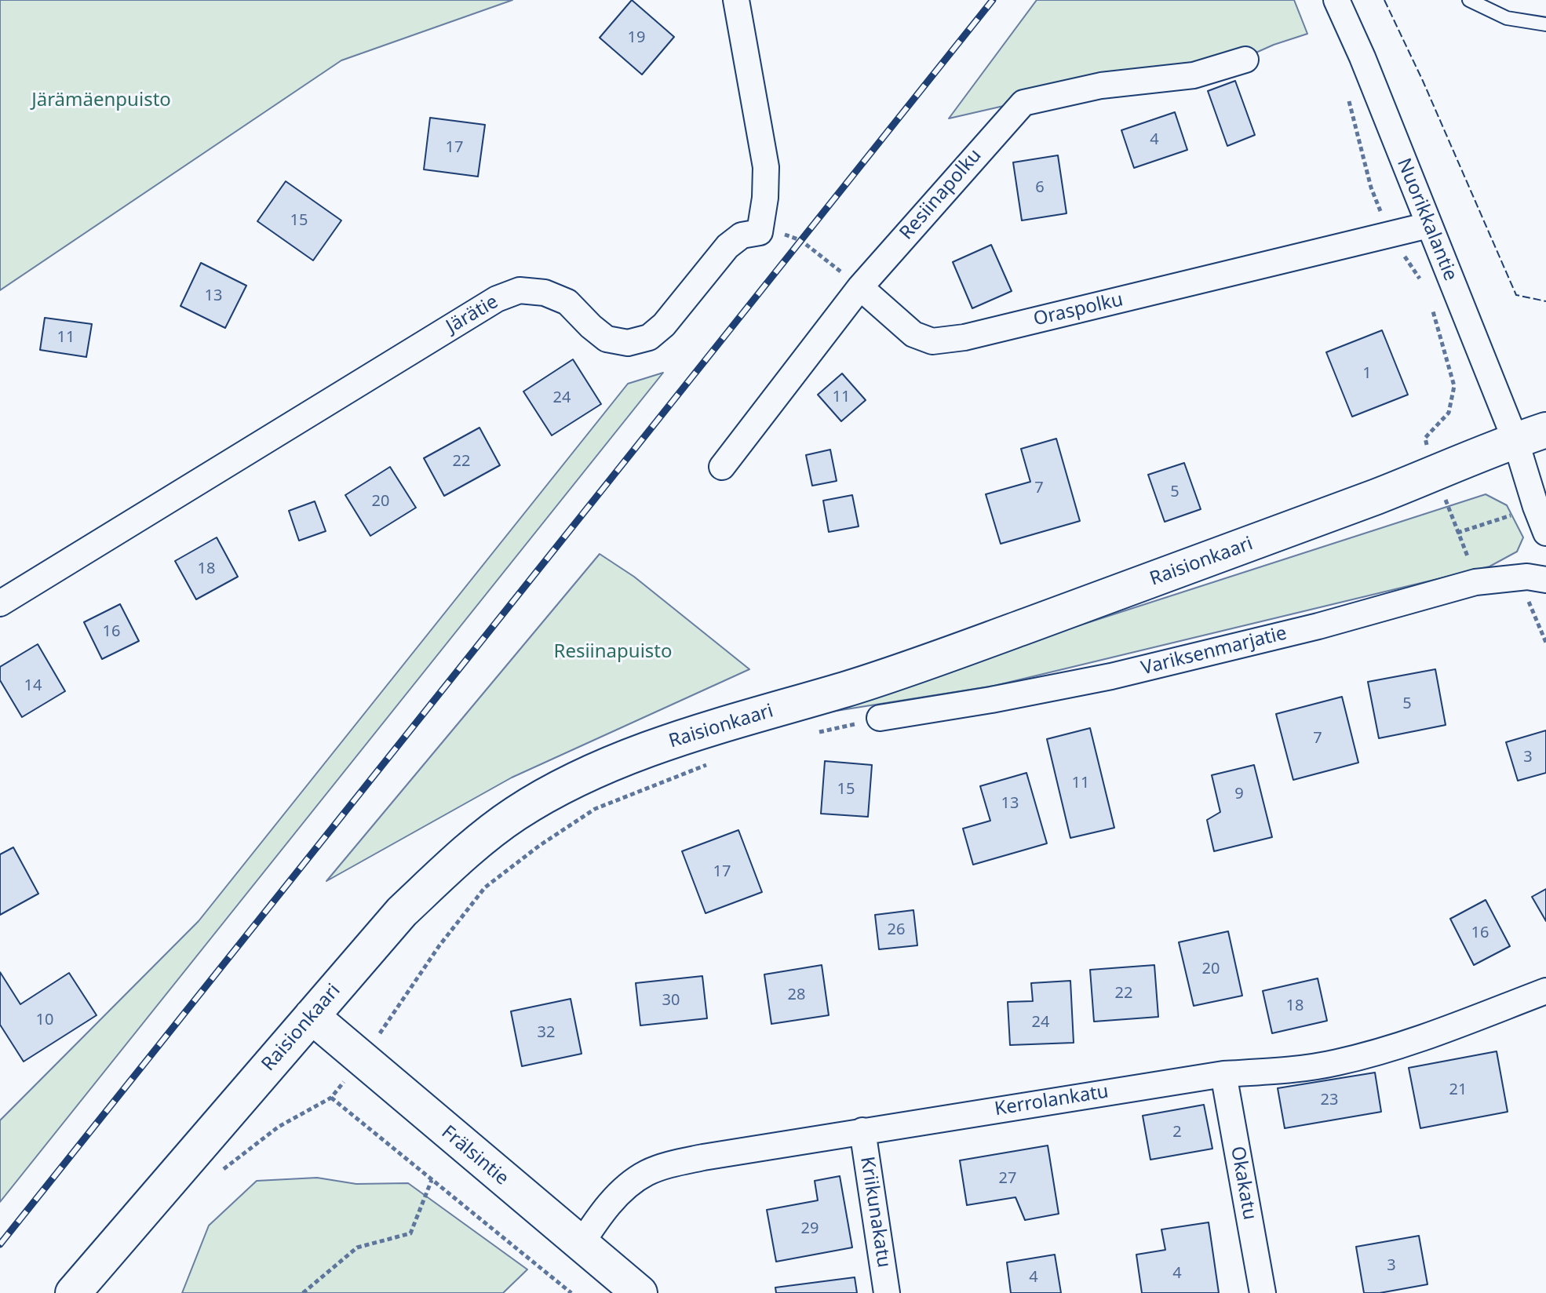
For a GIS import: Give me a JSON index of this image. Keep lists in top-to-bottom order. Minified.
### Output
{"streets":{"main road":["Raisionkaari","Frälsintie"],"street":["Resiinapolku","Nuorikkalantie","Oraspolku","Järätie","Variksenmarjatie","Kerrolankatu","Okakatu","Kriikunakatu"]},"crossings":[["Resiinapolku","Oraspolku"],["Nuorikkalantie","Oraspolku"],["Nuorikkalantie","Raisionkaari"],["Raisionkaari","Frälsintie"],["Kerrolankatu","Frälsintie"],["Kerrolankatu","Okakatu"],["Kerrolankatu","Kriikunakatu"]],"parks":["Järämäenpuisto","Resiinapuisto"],"house_numbers":["19","4","17","6","15","13","11","1","11","24","22","7","5","20","18","16","14","5","7","3","11","15","9","13","17","26","16","20","22","28","30","18","10","24","32","21","23","2","27","29","3","4","4"]}
